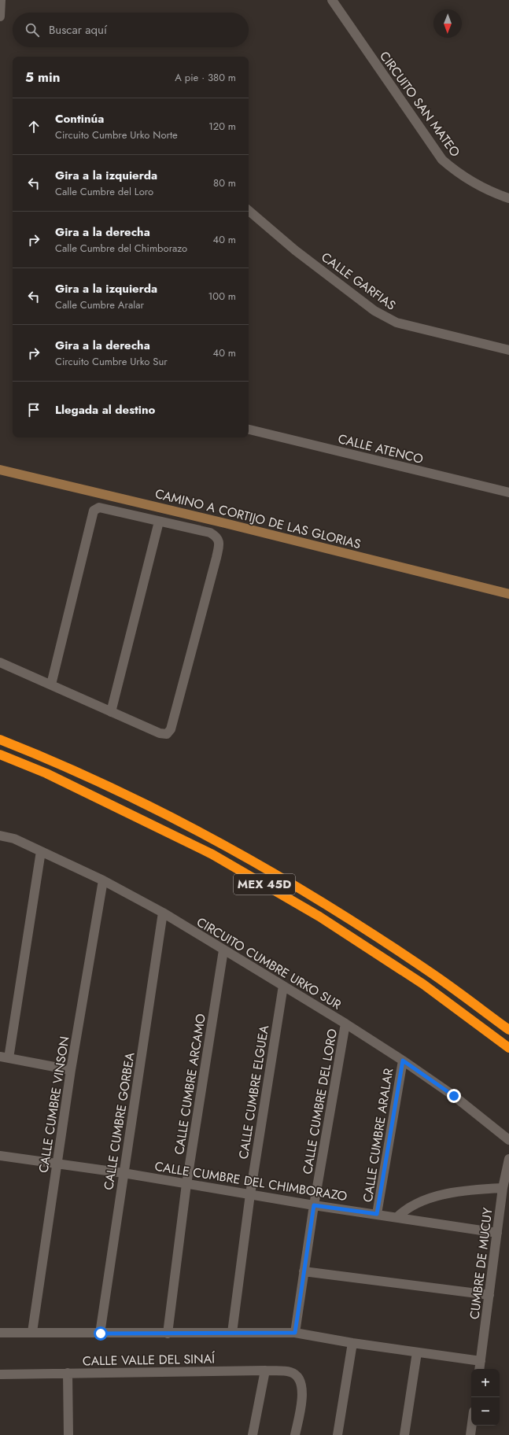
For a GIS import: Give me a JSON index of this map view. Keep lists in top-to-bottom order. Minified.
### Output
{"streets":{"highway":["MEX 45D"],"street":["CIRCUITO SAN MATEO","CALLE GARFIAS","CALLE ATENCO","CAMINO A CORTIJO DE LAS GLORIAS","CIRCUITO CUMBRE URKO SUR","CALLE CUMBRE ARCAMO","CALLE CUMBRE ELGUEA","CALLE CUMBRE DEL LORO","CALLE CUMBRE VINSON","CALLE CUMBRE GORBEA","CALLE CUMBRE ARALAR","CALLE CUMBRE DEL CHIMBORAZO","CUMBRE DE MUCUY","CALLE VALLE DEL SINAÍ"]},"crossings":[["CIRCUITO CUMBRE URKO SUR","CALLE CUMBRE ARCAMO"],["CIRCUITO CUMBRE URKO SUR","CALLE CUMBRE ELGUEA"],["CIRCUITO CUMBRE URKO SUR","CALLE CUMBRE DEL LORO"],["CIRCUITO CUMBRE URKO SUR","CALLE CUMBRE VINSON"],["CIRCUITO CUMBRE URKO SUR","CALLE CUMBRE GORBEA"],["CIRCUITO CUMBRE URKO SUR","CALLE CUMBRE ARALAR"],["CALLE CUMBRE ARCAMO","CALLE CUMBRE DEL CHIMBORAZO"],["CALLE CUMBRE ELGUEA","CALLE CUMBRE DEL CHIMBORAZO"],["CALLE CUMBRE DEL LORO","CALLE CUMBRE DEL CHIMBORAZO"],["CALLE CUMBRE VINSON","CALLE CUMBRE DEL CHIMBORAZO"],["CALLE CUMBRE GORBEA","CALLE CUMBRE DEL CHIMBORAZO"],["CALLE CUMBRE ARALAR","CALLE CUMBRE DEL CHIMBORAZO"],["CALLE CUMBRE DEL CHIMBORAZO","CUMBRE DE MUCUY"]],"north":"bottom","page":{"search":"Buscar aquí","heading":["5 min","A pie · 380 m"],"list":[["Continúa","Circuito Cumbre Urko Norte","120 m"],["Gira a la izquierda","Calle Cumbre del Loro","80 m"],["Gira a la derecha","Calle Cumbre del Chimborazo","40 m"],["Gira a la izquierda","Calle Cumbre Aralar","100 m"],["Gira a la derecha","Circuito Cumbre Urko Sur","40 m"],"Llegada al destino"],"map_buttons":["+","−"]}}
